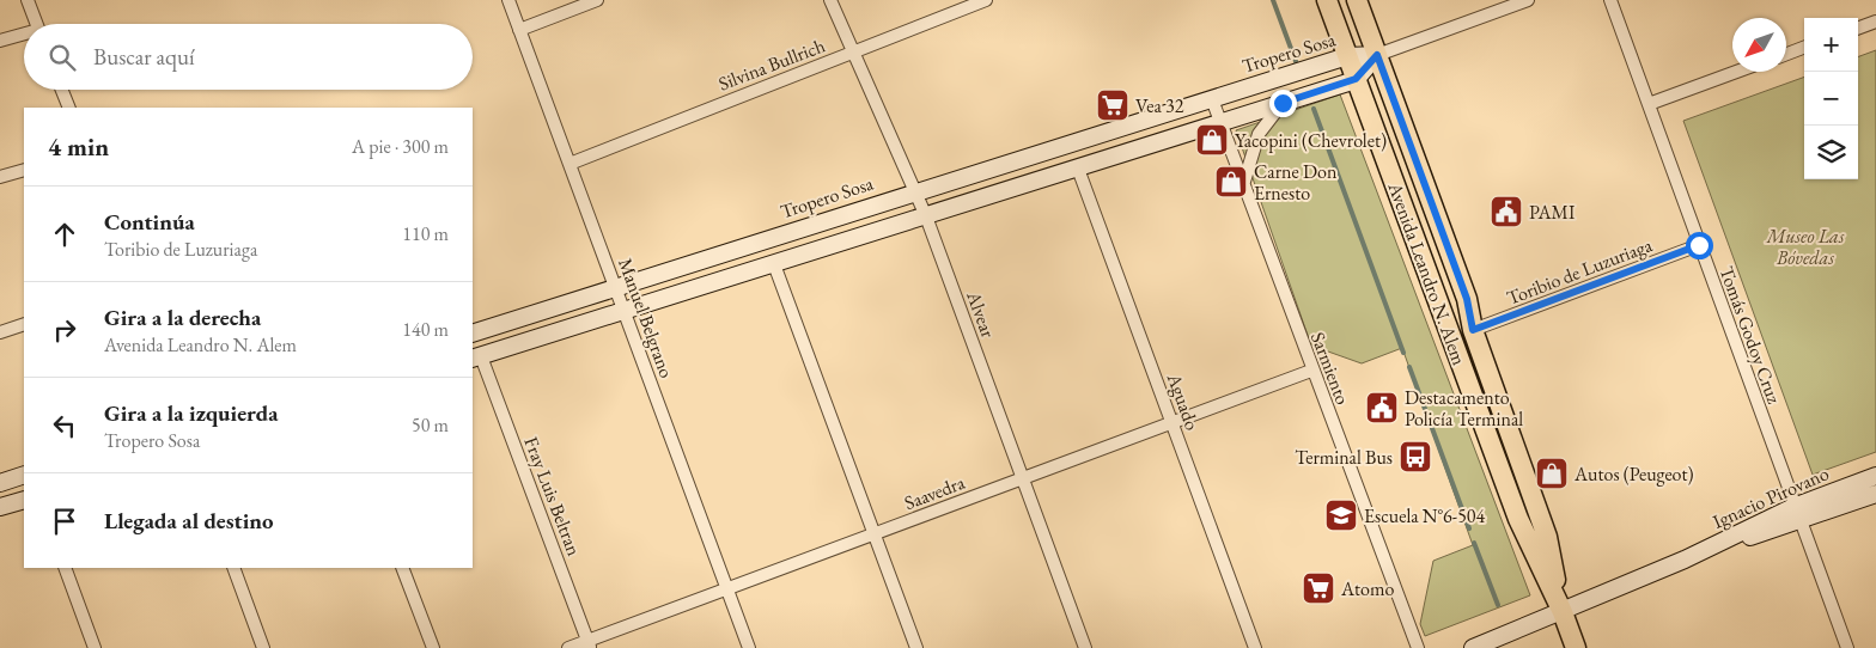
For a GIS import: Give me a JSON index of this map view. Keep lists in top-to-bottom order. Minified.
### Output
{"streets":{"main road":["Avenida Leandro N. Alem"],"street":["Tropero Sosa","Silvina Bullrich","Toribio de Luzuriaga","Alvear","Manuel Belgrano","Tomás Godoy Cruz","Sarmiento","Aguado","Saavedra","Fray Luis Beltran","Ignacio Pirovano"]},"crossings":[["Tropero Sosa","Avenida Leandro N. Alem"],["Tropero Sosa","Alvear"],["Tropero Sosa","Manuel Belgrano"],["Tropero Sosa","Sarmiento"],["Silvina Bullrich","Alvear"],["Silvina Bullrich","Manuel Belgrano"],["Toribio de Luzuriaga","Avenida Leandro N. Alem"],["Toribio de Luzuriaga","Tomás Godoy Cruz"],["Avenida Leandro N. Alem","Ignacio Pirovano"],["Alvear","Saavedra"],["Manuel Belgrano","Saavedra"],["Tomás Godoy Cruz","Ignacio Pirovano"],["Sarmiento","Saavedra"],["Aguado","Saavedra"],["Saavedra","Fray Luis Beltran"]],"parks":["Museo Las Bóvedas"],"places":{"supermarket":["Vea 32","Atomo"],"shop":["Yacopini (Chevrolet)","Carne Don Ernesto","Autos (Peugeot)"],"public building":["PAMI","Destacamento Policía Terminal"],"bus stop":["Terminal Bus"],"school or university":["Escuela N°6-504"]},"north":"bottom left","page":{"map_buttons":["+","−"],"search":"Buscar aquí","heading":["4 min","A pie · 300 m"],"list":[["Continúa","Toribio de Luzuriaga","110 m"],["Gira a la derecha","Avenida Leandro N. Alem","140 m"],["Gira a la izquierda","Tropero Sosa","50 m"],"Llegada al destino"]}}
